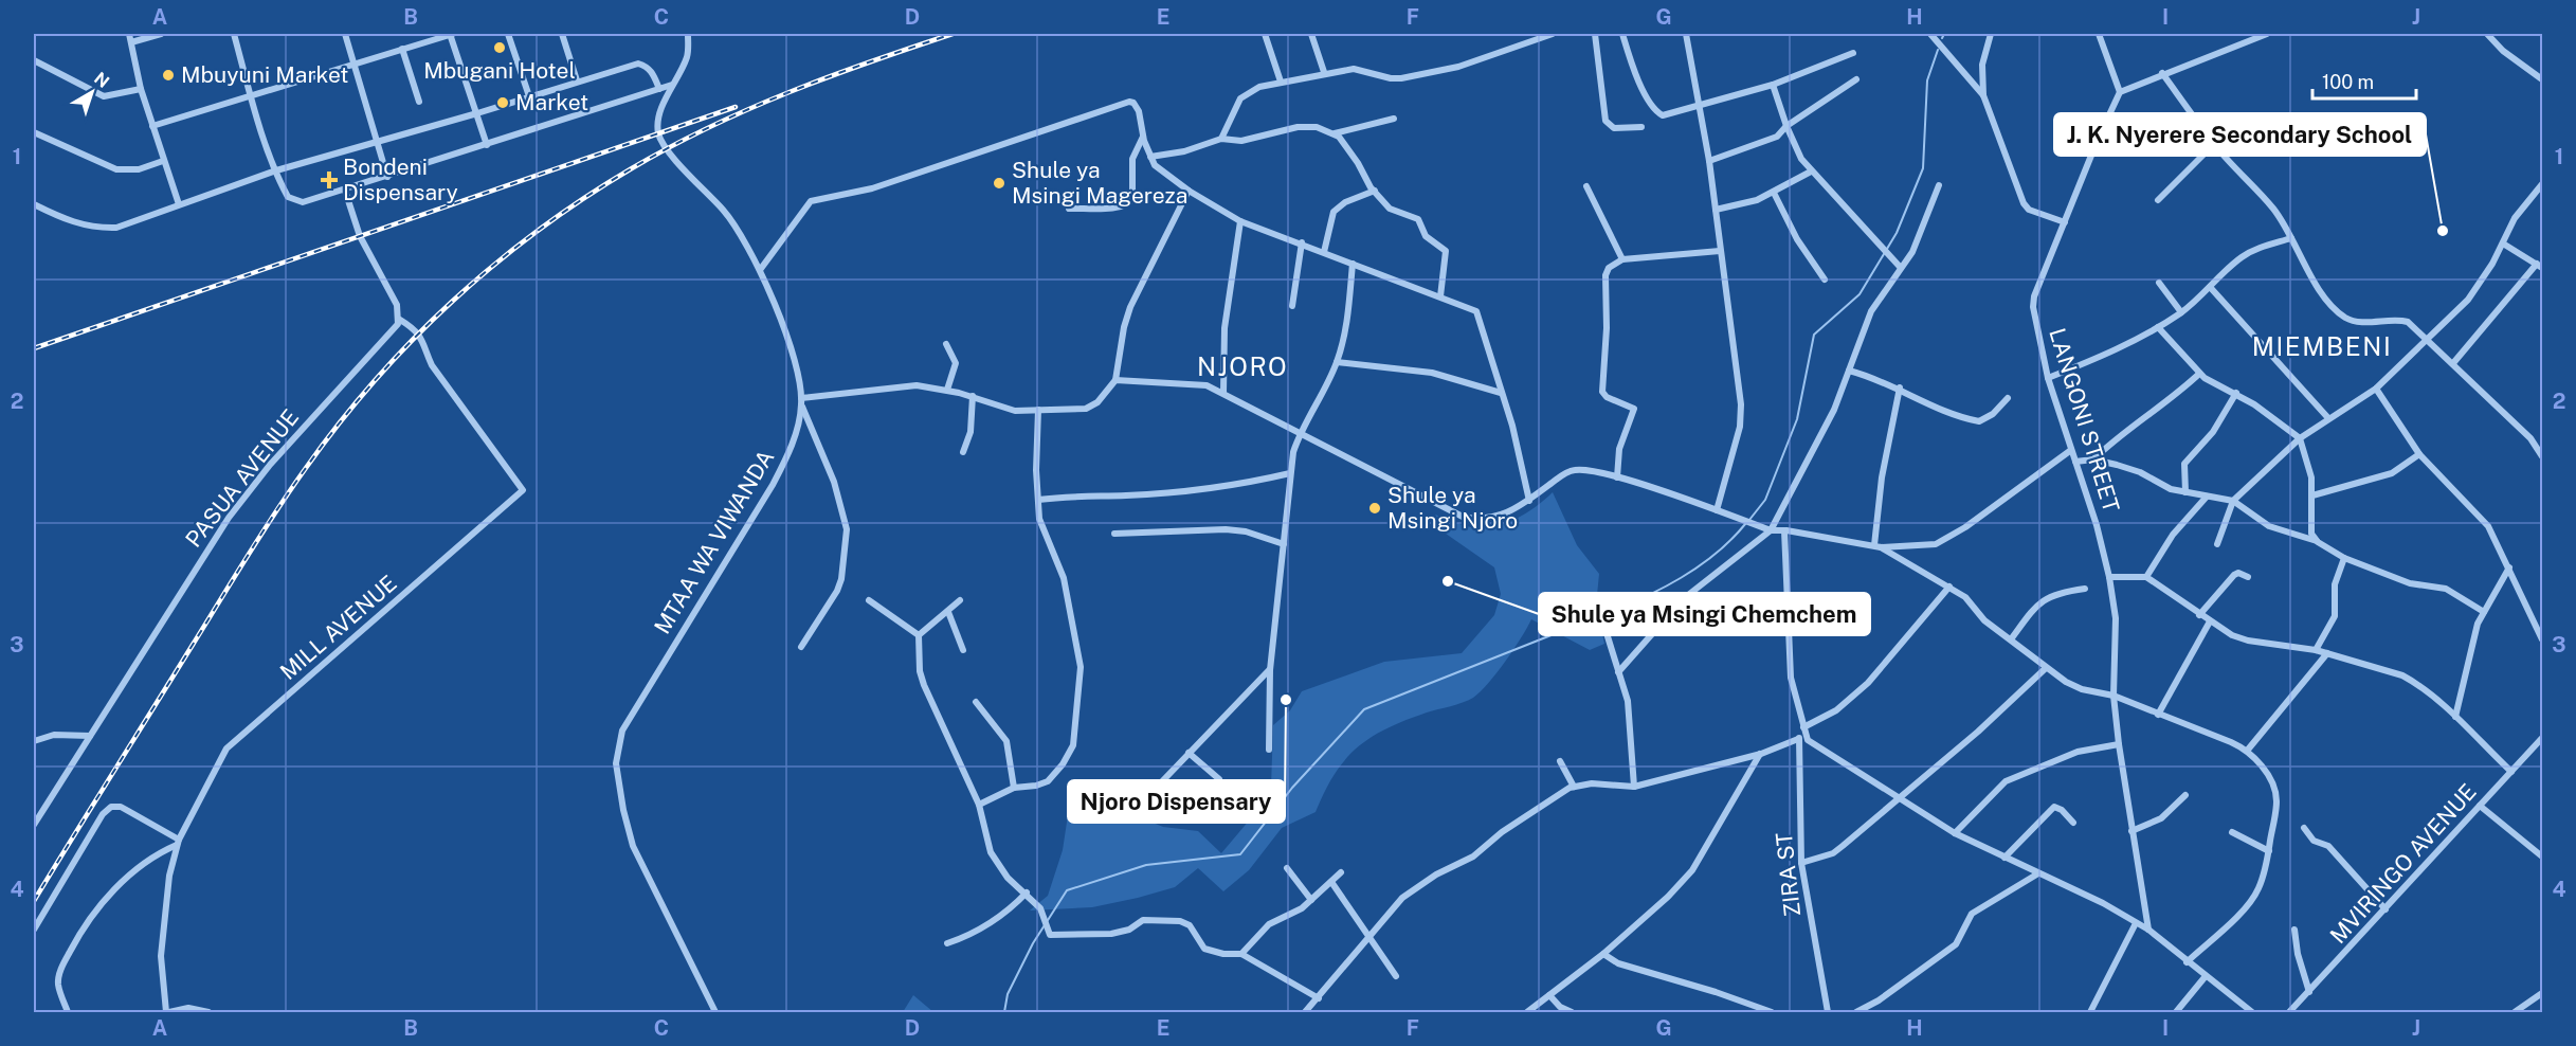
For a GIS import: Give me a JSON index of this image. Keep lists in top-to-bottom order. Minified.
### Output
{"streets":{"street":["LANGONI STREET","PASUA AVENUE","MTAA WA VIWANDA","MILL AVENUE","MVIRINGO AVENUE","ZIRA ST"]},"crossings":[["PASUA AVENUE","MILL AVENUE"]],"districts":["MIEMBENI","NJORO"],"places":{"other":["Mbugani Hotel","Mbuyuni Market","Market","Shule ya Msingi Magereza","J. K. Nyerere Secondary School","Shule ya Msingi Njoro","Shule ya Msingi Chemchem","Njoro Dispensary"],"health":["Bondeni Dispensary"]},"scale_bar":"100 m","north":"top right","grid":{"columns":["A","B","C","D","E","F","G","H","I","J"],"rows":["1","2","3","4"]}}
